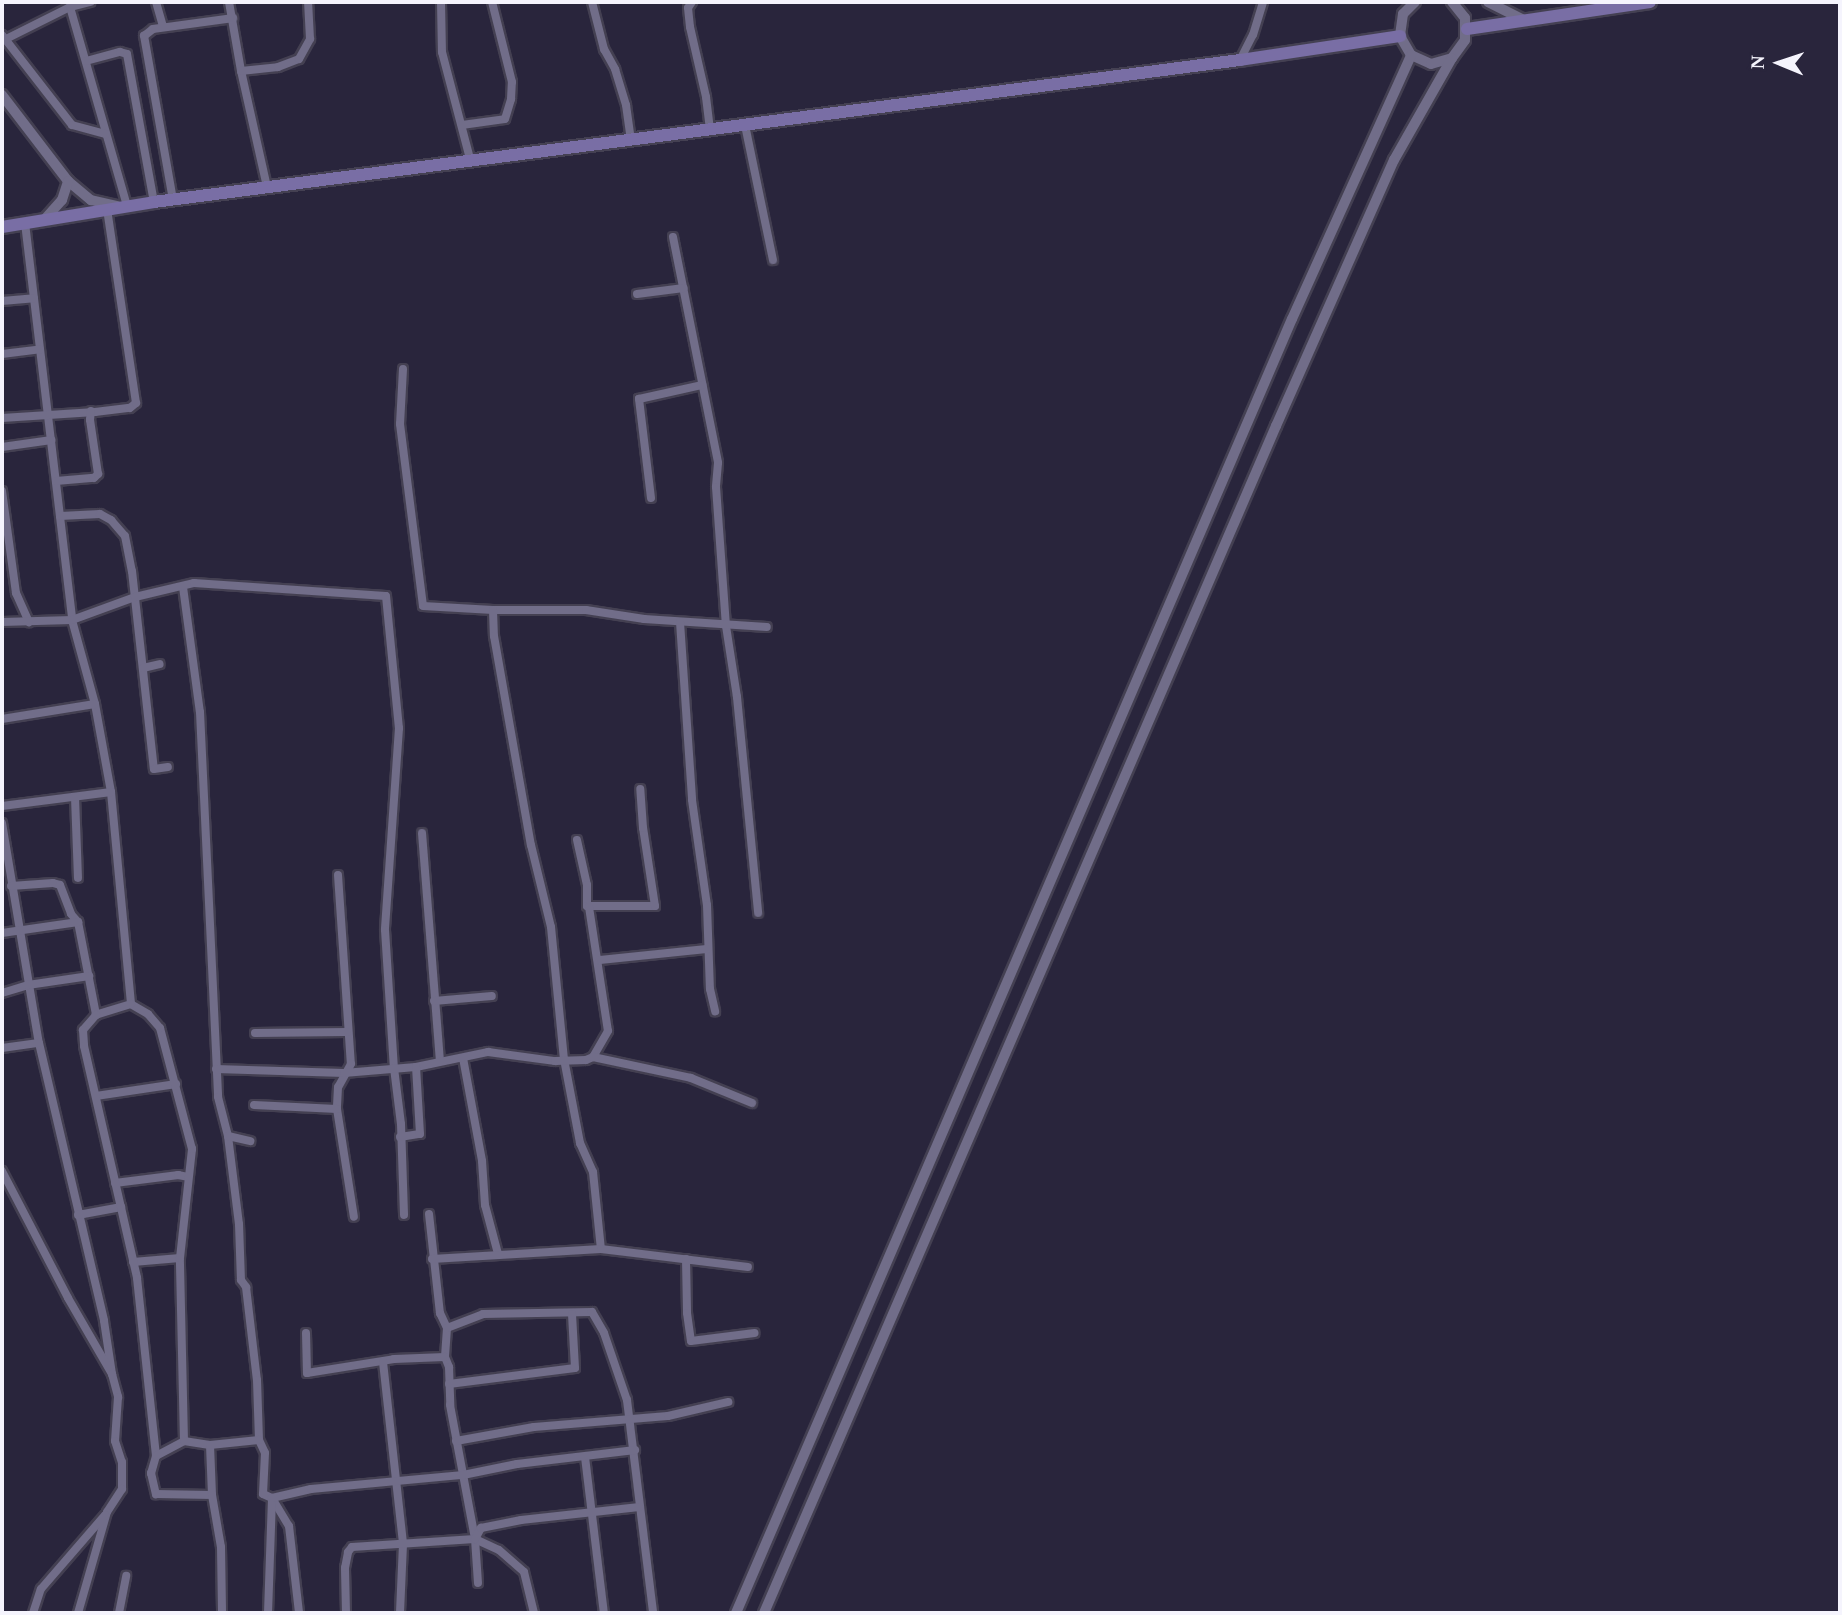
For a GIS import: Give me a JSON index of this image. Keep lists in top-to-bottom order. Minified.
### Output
{"north":"left"}
